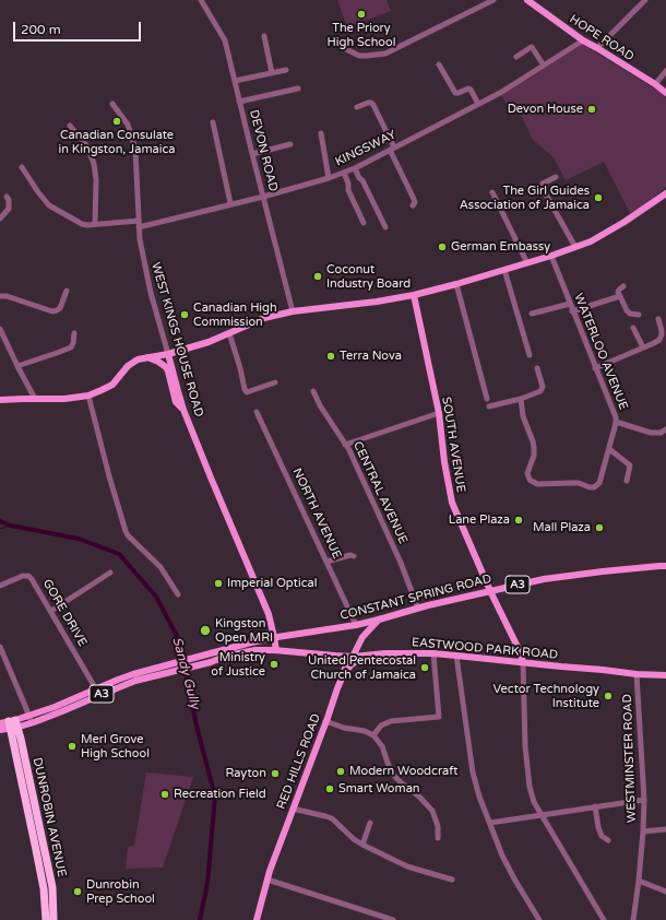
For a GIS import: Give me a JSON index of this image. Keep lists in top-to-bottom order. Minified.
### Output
{"streets":{"highway":["DUNROBIN AVENUE"],"main road":["HOPE ROAD","WEST KINGS HOUSE ROAD","SOUTH AVENUE","A3","CONSTANT SPRING ROAD","EASTWOOD PARK ROAD","RED HILLS ROAD"],"street":["KINGSWAY","DEVON ROAD","WATERLOO AVENUE","CENTRAL AVENUE","NORTH AVENUE","GORE DRIVE","WESTMINSTER ROAD"]},"crossings":[["HOPE ROAD","KINGSWAY"],["KINGSWAY","DEVON ROAD"],["KINGSWAY","WEST KINGS HOUSE ROAD"],["WEST KINGS HOUSE ROAD","CONSTANT SPRING ROAD"],["WEST KINGS HOUSE ROAD","EASTWOOD PARK ROAD"],["SOUTH AVENUE","CONSTANT SPRING ROAD"],["SOUTH AVENUE","EASTWOOD PARK ROAD"],["CENTRAL AVENUE","CONSTANT SPRING ROAD"],["NORTH AVENUE","CONSTANT SPRING ROAD"],["CONSTANT SPRING ROAD","GORE DRIVE"],["CONSTANT SPRING ROAD","EASTWOOD PARK ROAD"],["CONSTANT SPRING ROAD","RED HILLS ROAD"],["CONSTANT SPRING ROAD","DUNROBIN AVENUE"],["EASTWOOD PARK ROAD","WESTMINSTER ROAD"],["EASTWOOD PARK ROAD","RED HILLS ROAD"]],"water":["Sandy Gully"],"places":["The Priory High School","Devon House","Canadian Consulate in Kingston, Jamaica","The Girl Guides Association of Jamaica","German Embassy","Coconut Industry Board","Canadian High Commission","Terra Nova","Lane Plaza","Mall Plaza","Imperial Optical","Kingston Open MRI","Ministry of Justice","United Pentecostal Church of Jamaica","Vector Technology Institute","Merl Grove High School","Modern Woodcraft","Rayton","Smart Woman","Recreation Field","Dunrobin Prep School"],"scale_bar":"200 m"}
